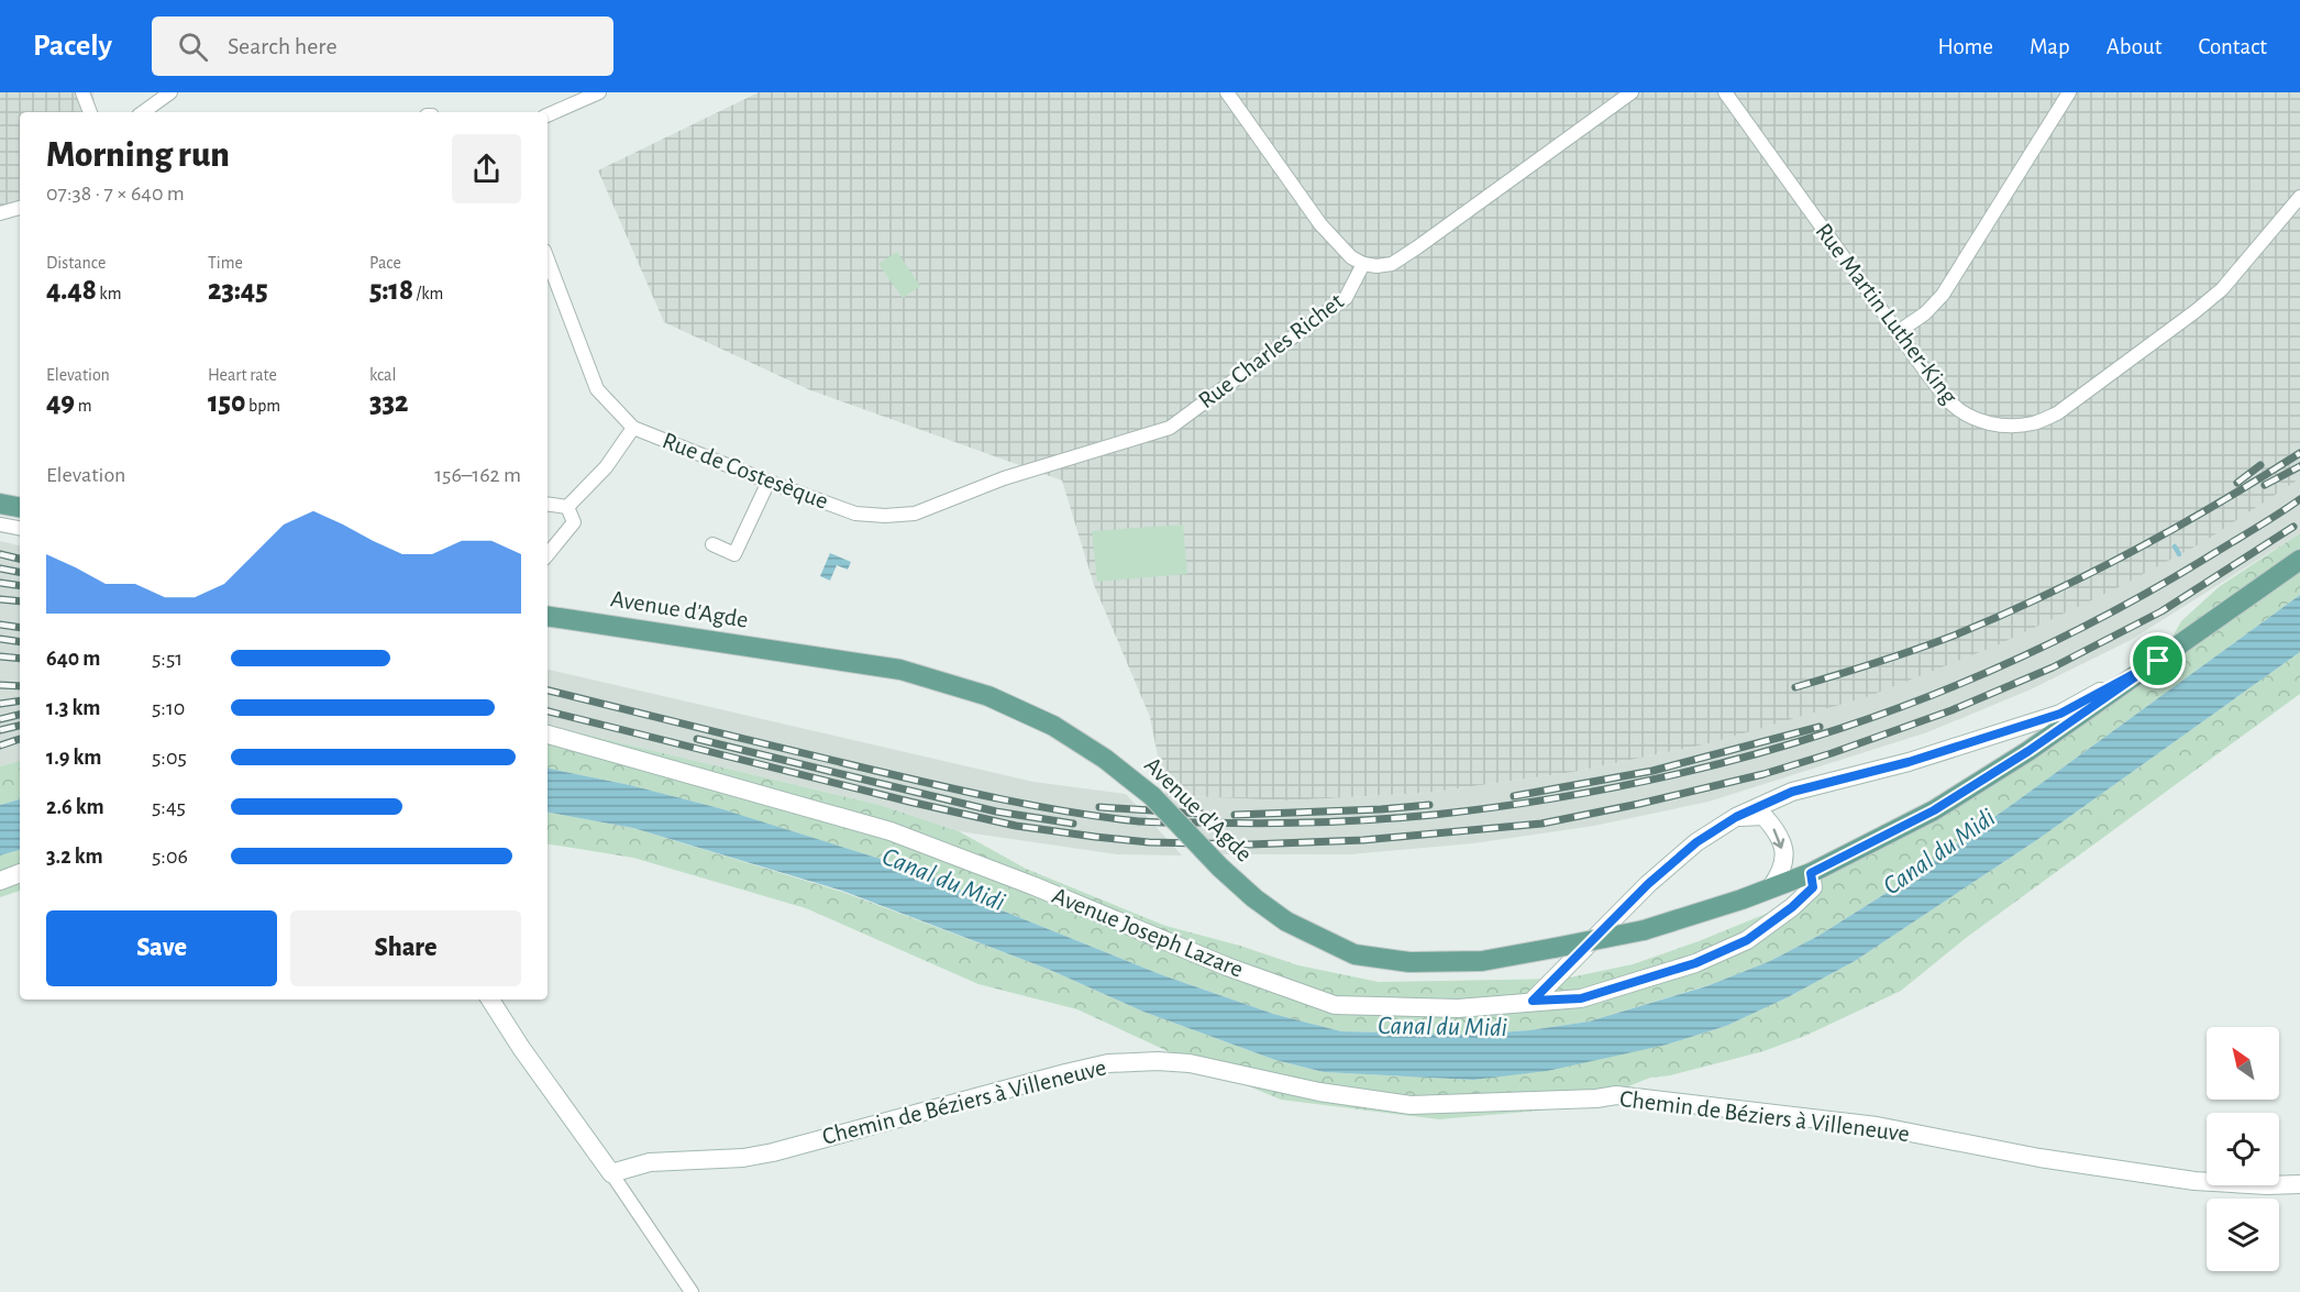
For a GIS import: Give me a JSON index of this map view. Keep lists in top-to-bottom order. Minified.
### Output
{"streets":{"main road":["Avenue d'Agde","Avenue Joseph Lazare","Chemin de Béziers à Villeneuve"],"street":["Rue Martin Luther-King","Rue Charles Richet","Rue de Costesèque"]},"crossings":[["Rue Charles Richet","Rue de Costesèque"],["Avenue d'Agde","Avenue Joseph Lazare"]],"water":["Canal du Midi"],"north":"top left","page":{"header":"Pacely","search":"Search here","nav":["Home","Map","About","Contact"],"heading":["Morning run","07:38 · 7 × 640 m"],"stats":[["Distance","4.48 km"],["Time","23:45"],["Pace","5:18 /km"],["Elevation","49 m"],["Heart rate","150 bpm"],["kcal","332"]],"chart":["Elevation","156–162 m"],"list":[{"name":"640 m","note":"5:51"},{"name":"1.3 km","note":"5:10"},{"name":"1.9 km","note":"5:05"},{"name":"2.6 km","note":"5:45"},{"name":"3.2 km","note":"5:06"}],"buttons":["Save","Share"]}}
